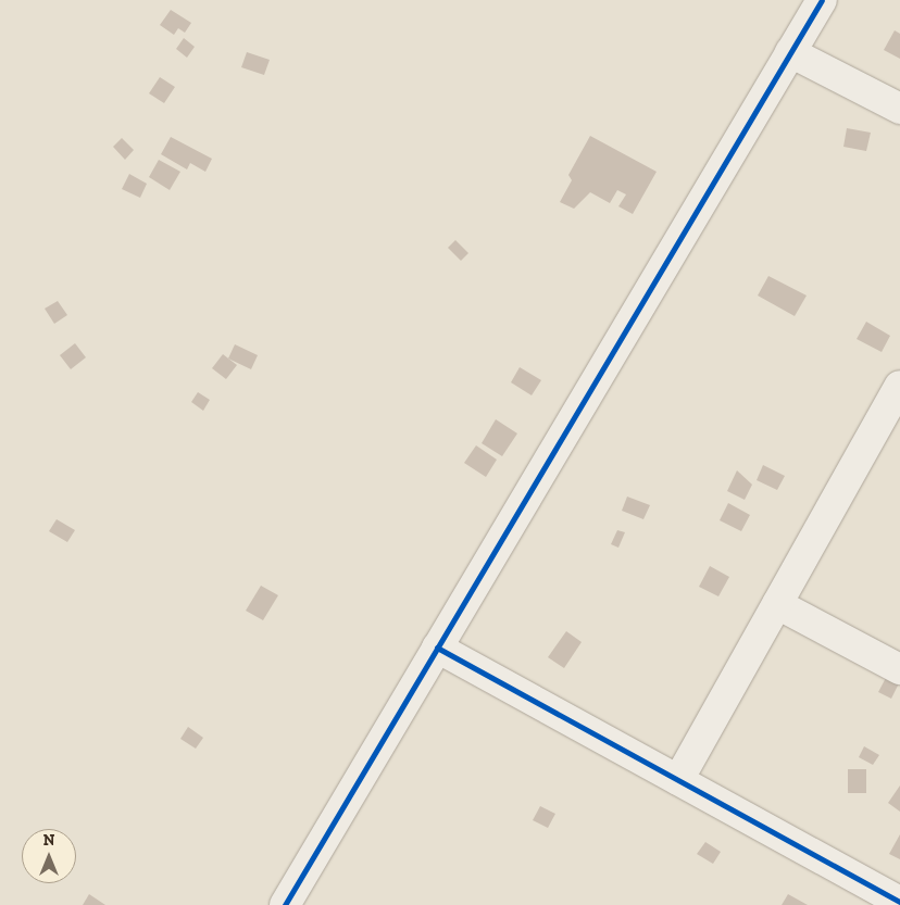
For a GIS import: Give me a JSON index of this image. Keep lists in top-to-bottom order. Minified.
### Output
{"north":"top"}
